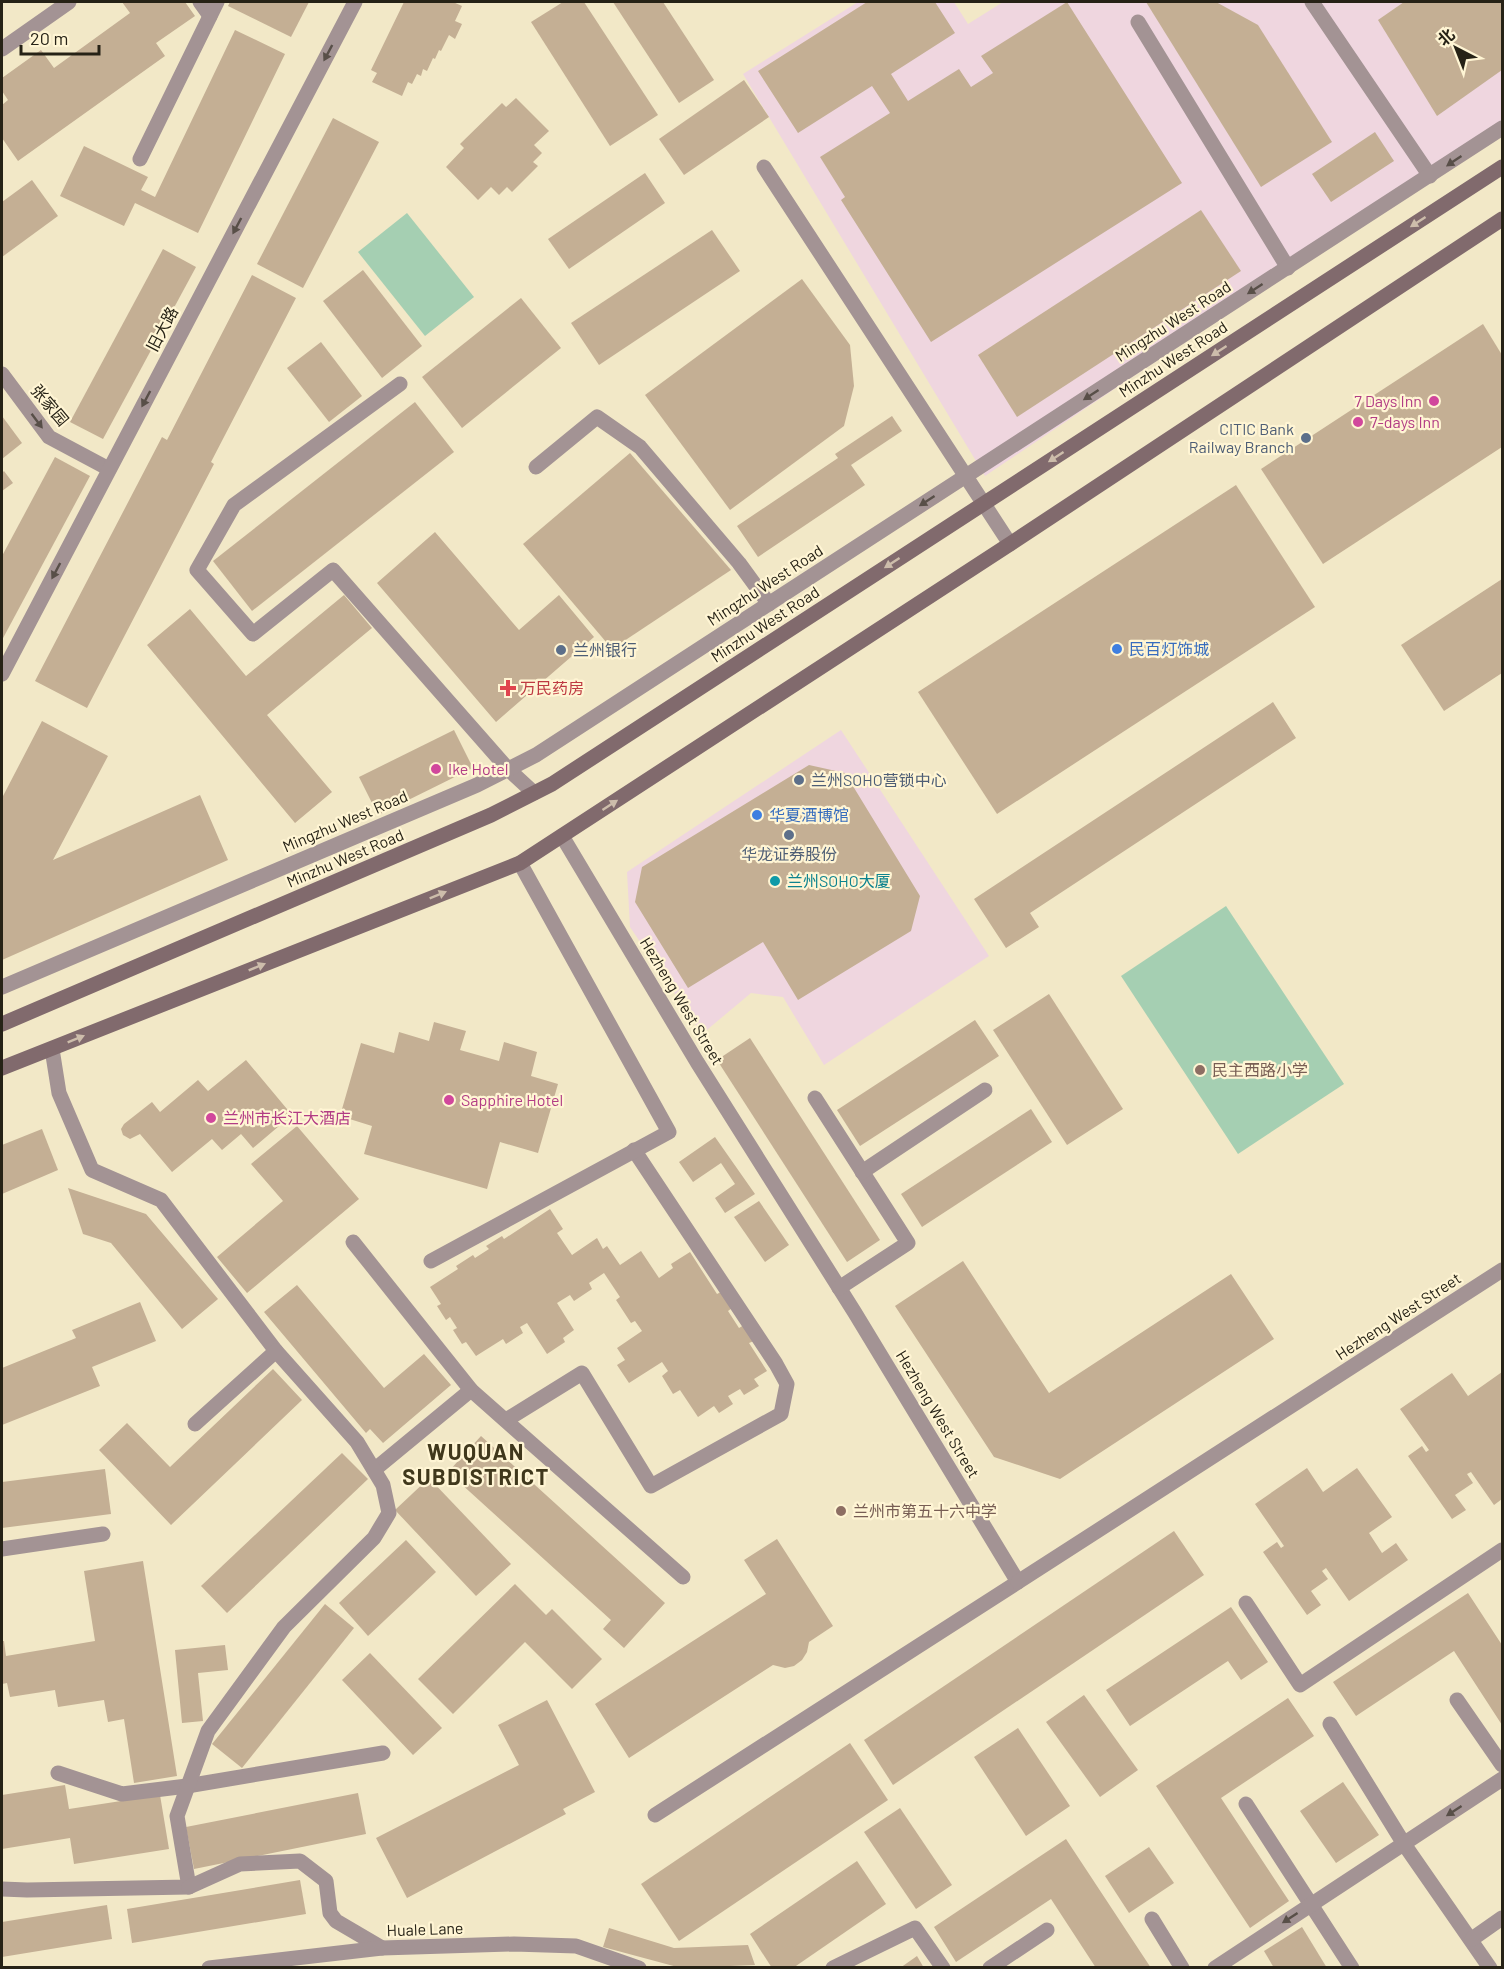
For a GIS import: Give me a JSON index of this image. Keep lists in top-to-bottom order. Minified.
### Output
{"streets":{"main road":["Minzhu West Road"],"street":["Mingzhu West Road","旧大路","张家园","Hezheng West Street","Huale Lane"]},"crossings":[["旧大路","张家园"]],"one_way":["Mingzhu West Road","旧大路","张家园"],"districts":["WUQUAN SUBDISTRICT"],"places":{"other":["7 Days Inn","7-days Inn","CITIC Bank Railway Branch","民百灯饰城","兰州银行","Ike Hotel","兰州SOHO营锁中心","华夏酒博馆","华龙证券股份","兰州SOHO大厦","民主西路小学","Sapphire Hotel","兰州市长江大酒店","兰州市第五十六中学"],"health":["万民药房"]},"scale_bar":"20 m","north":"top left"}
